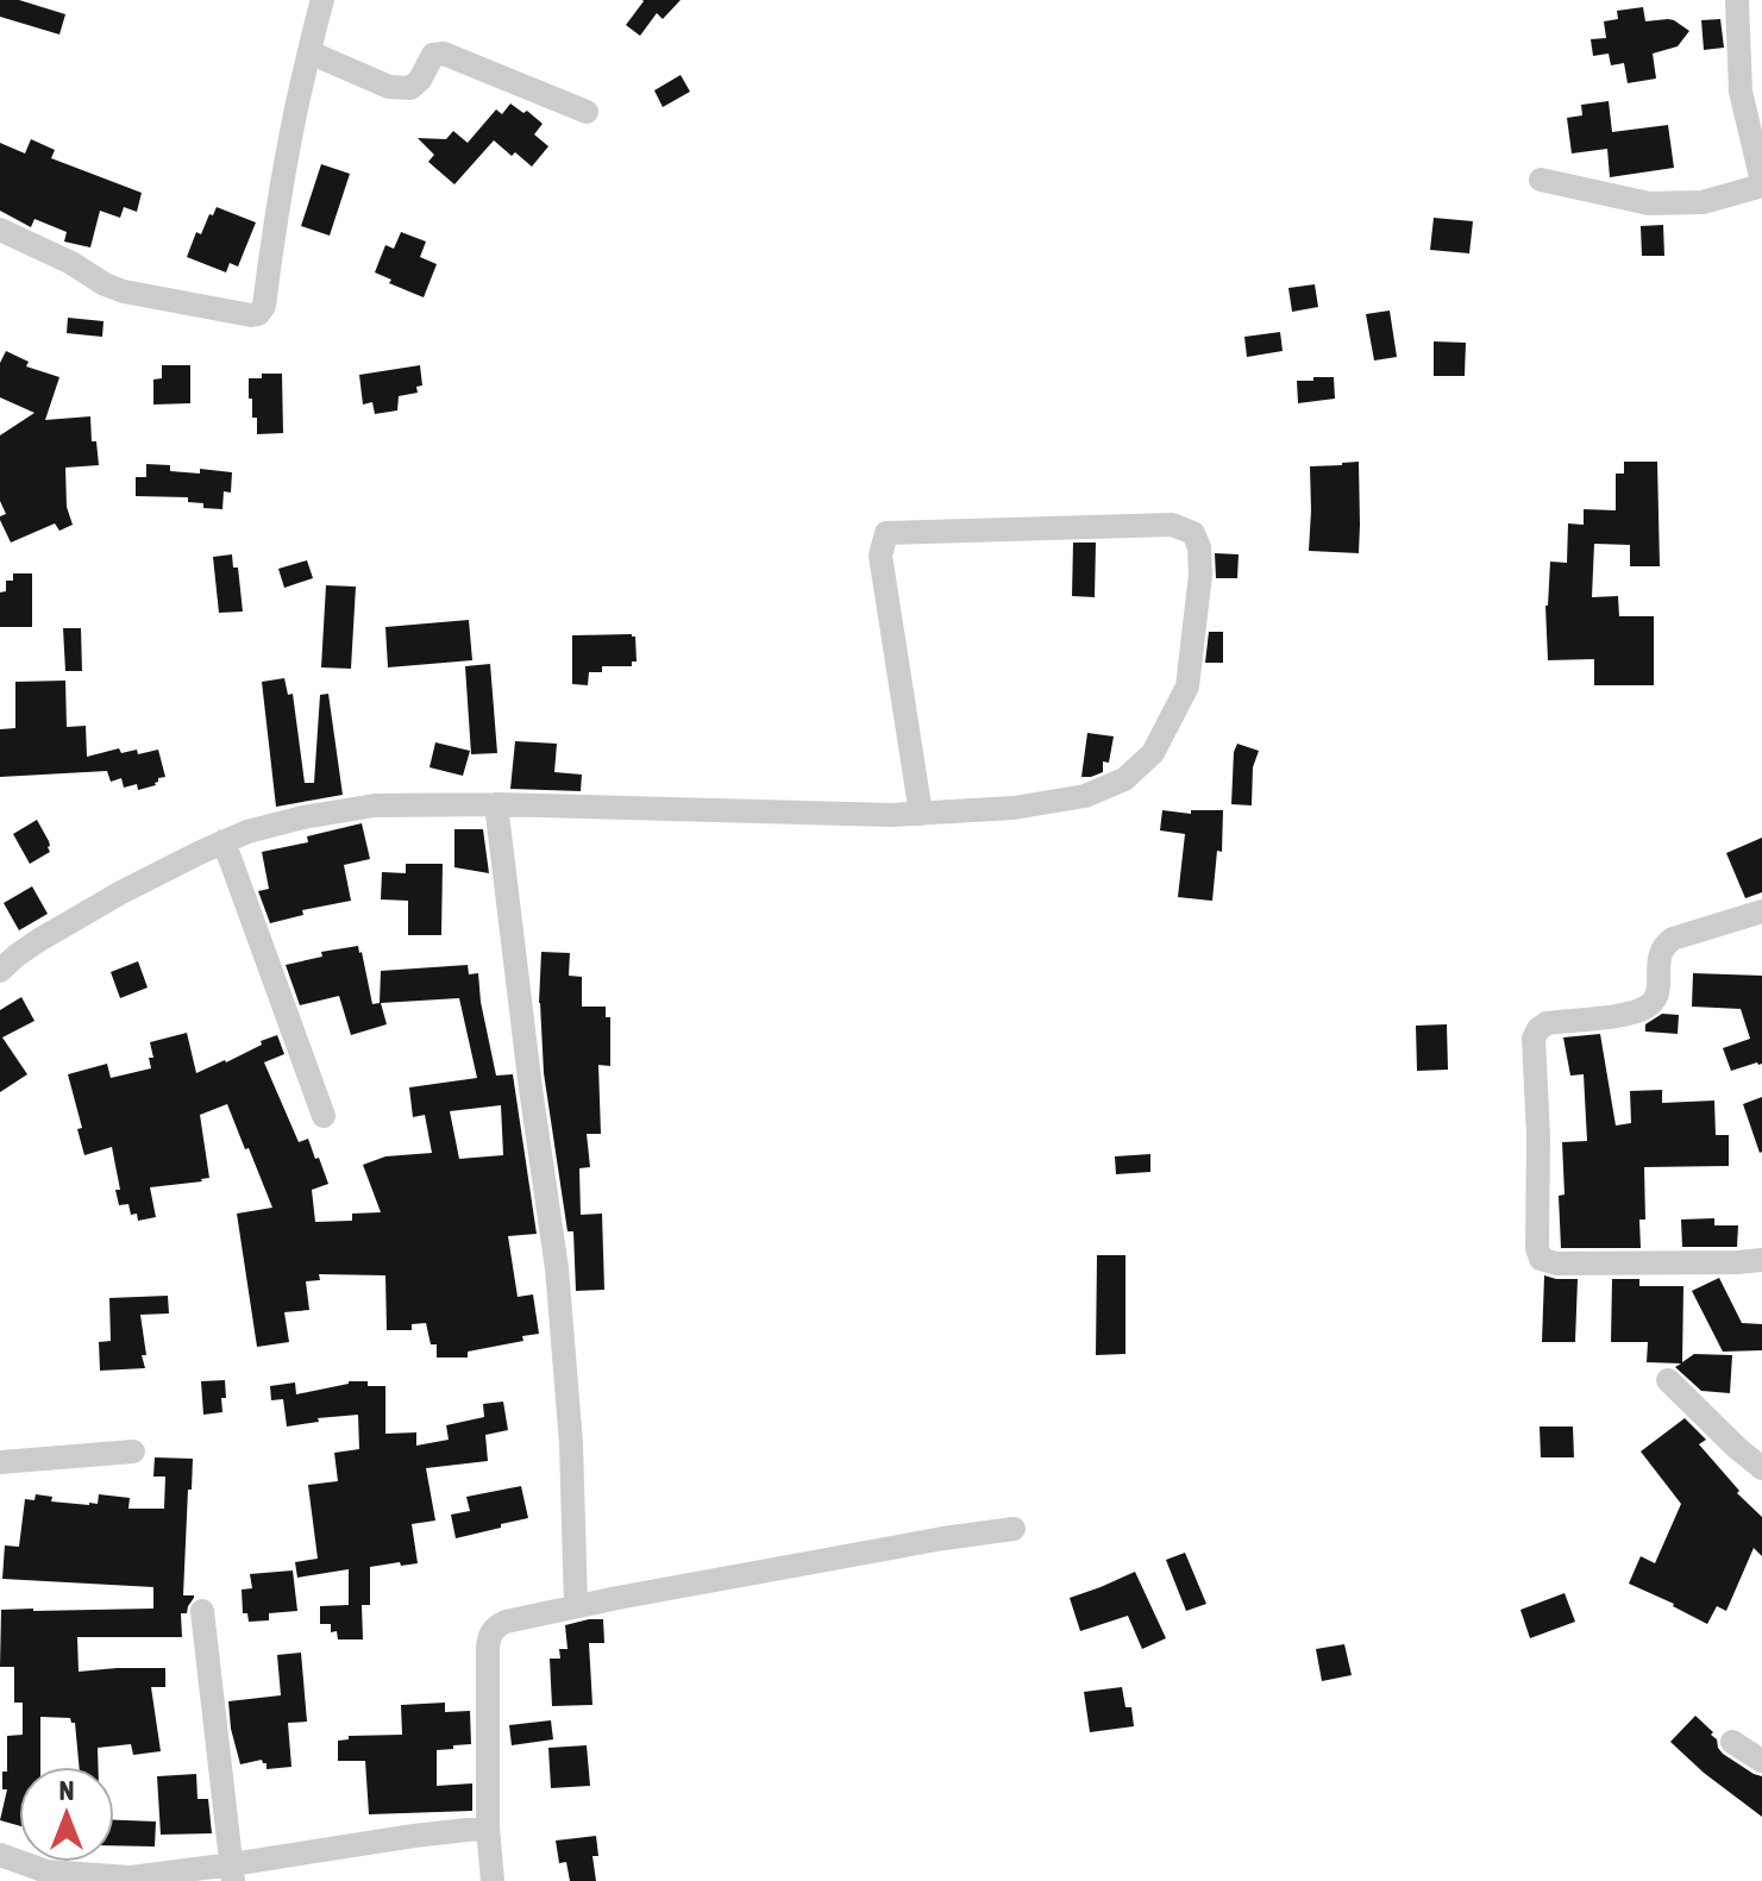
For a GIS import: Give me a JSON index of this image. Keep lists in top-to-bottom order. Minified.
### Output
{"north":"top"}
